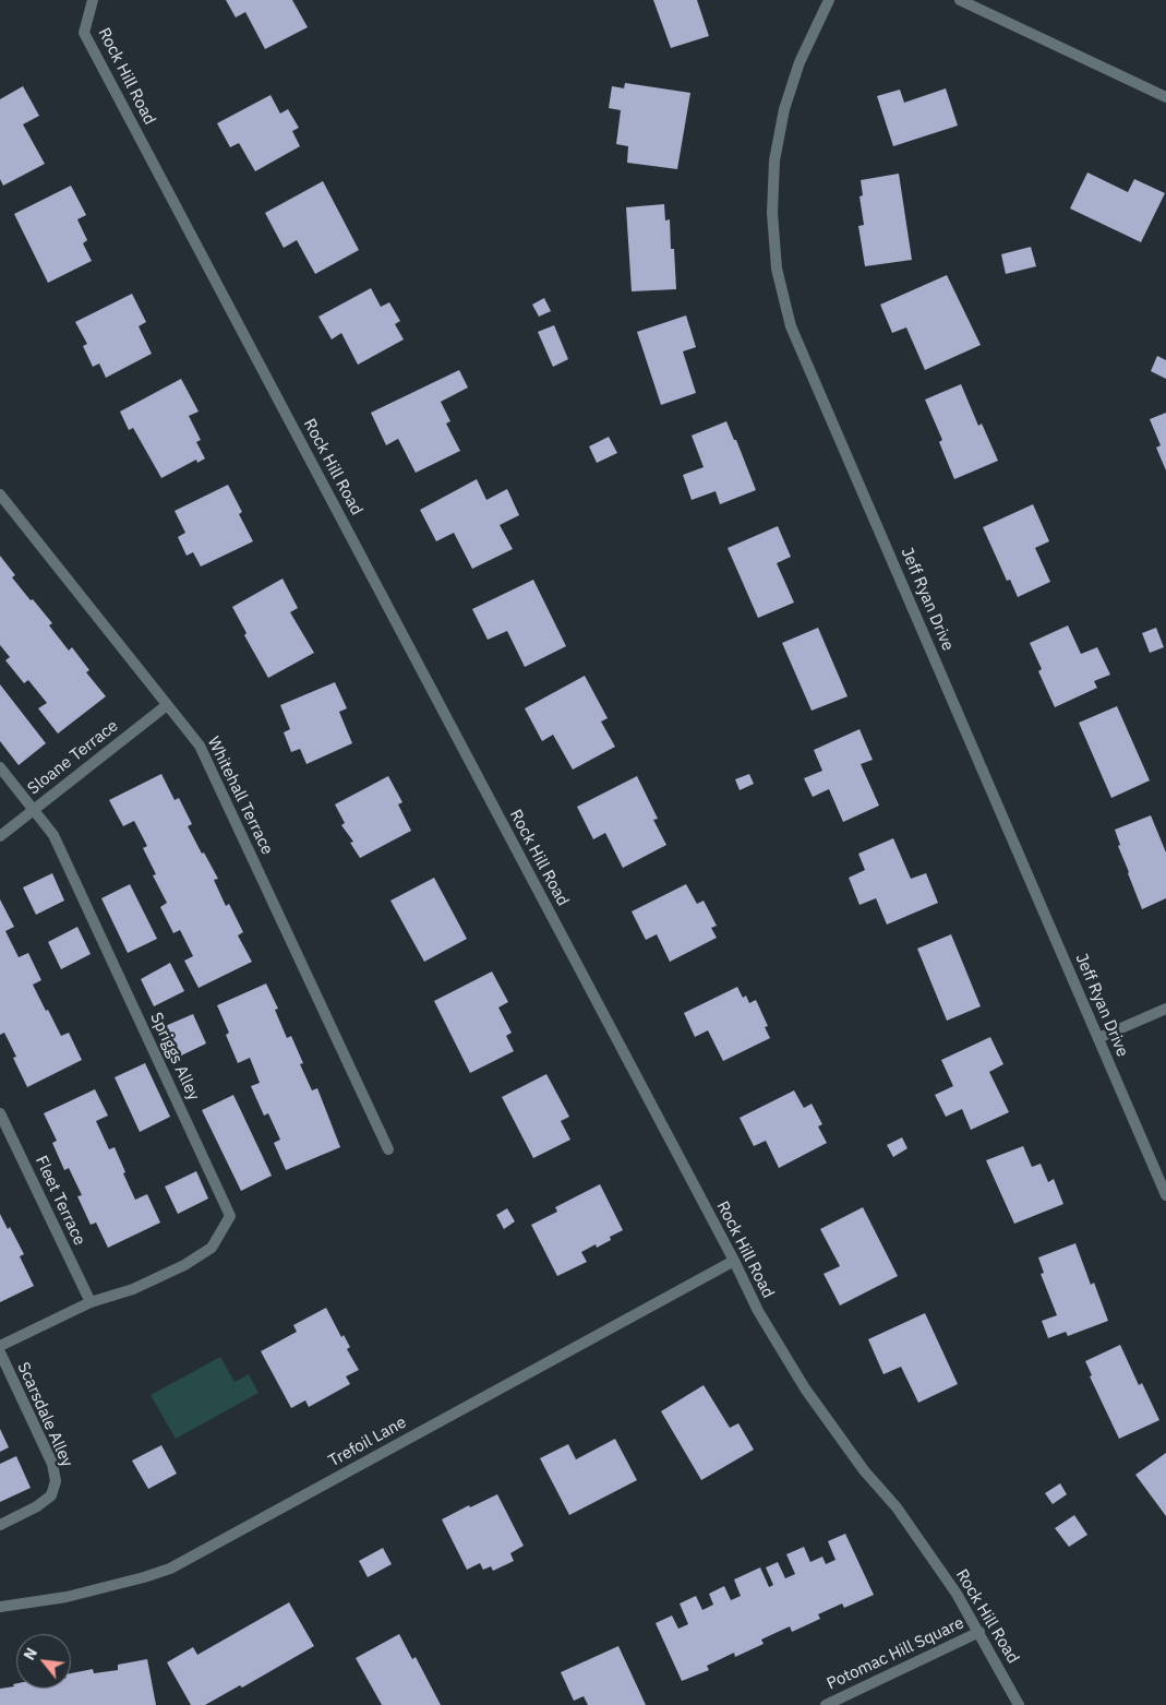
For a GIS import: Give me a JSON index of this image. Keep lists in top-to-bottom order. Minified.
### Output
{"streets":{"street":["Rock Hill Road","Jeff Ryan Drive","Sloane Terrace","Whitehall Terrace","Spriggs Alley","Fleet Terrace","Scarsdale Alley","Trefoil Lane","Potomac Hill Square"]},"crossings":[["Rock Hill Road","Trefoil Lane"],["Rock Hill Road","Potomac Hill Square"],["Sloane Terrace","Whitehall Terrace"],["Sloane Terrace","Spriggs Alley"],["Spriggs Alley","Fleet Terrace"]],"north":"top left"}
